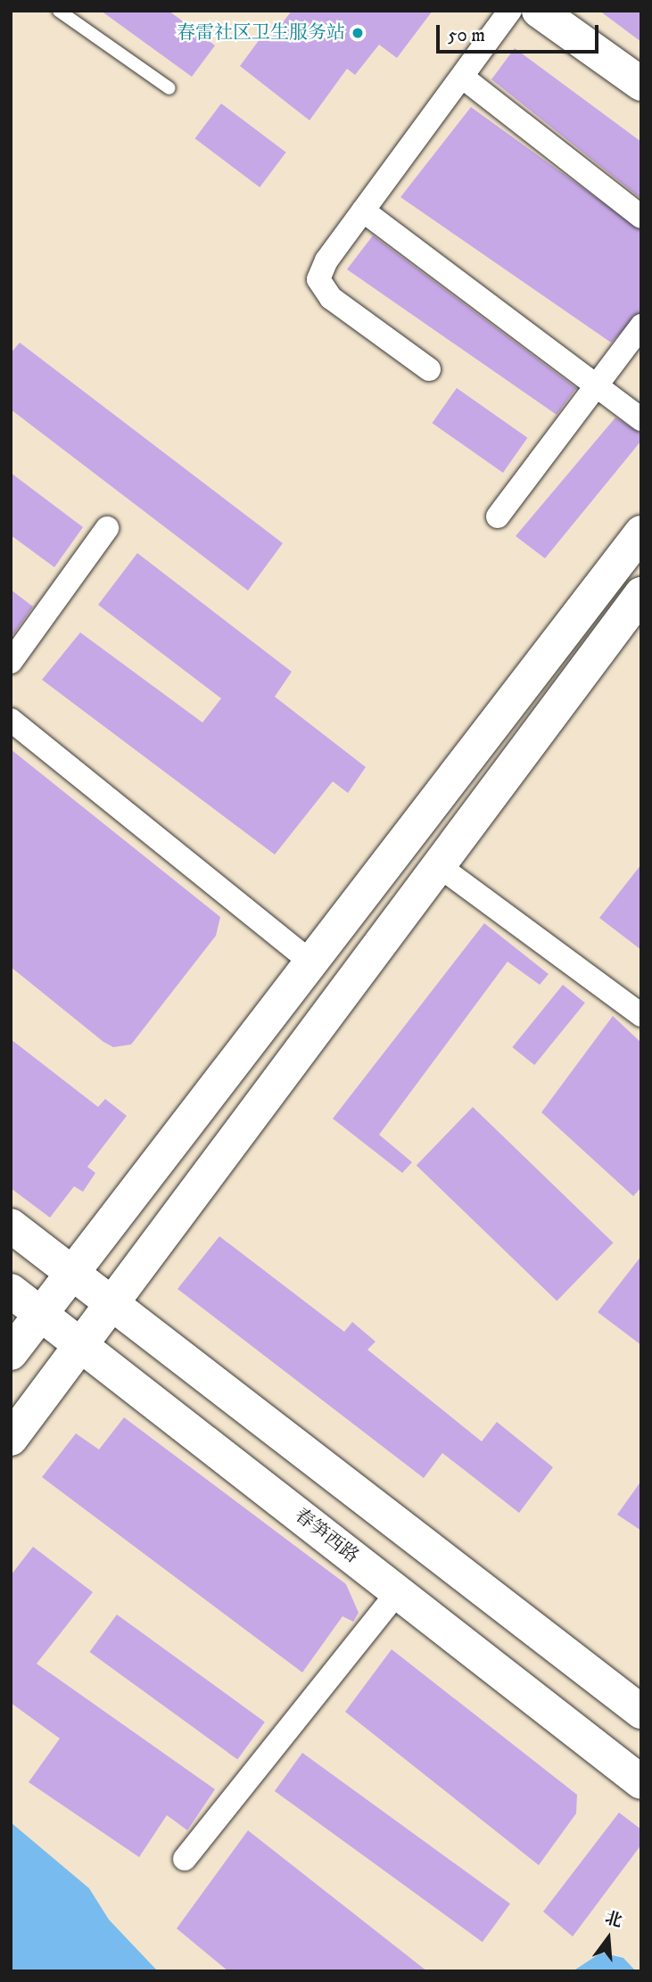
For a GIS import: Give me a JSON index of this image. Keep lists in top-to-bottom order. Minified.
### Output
{"streets":{"main road":["春笋西路"]},"places":["春雷社区卫生服务站"],"scale_bar":"50 m","north":"top"}
